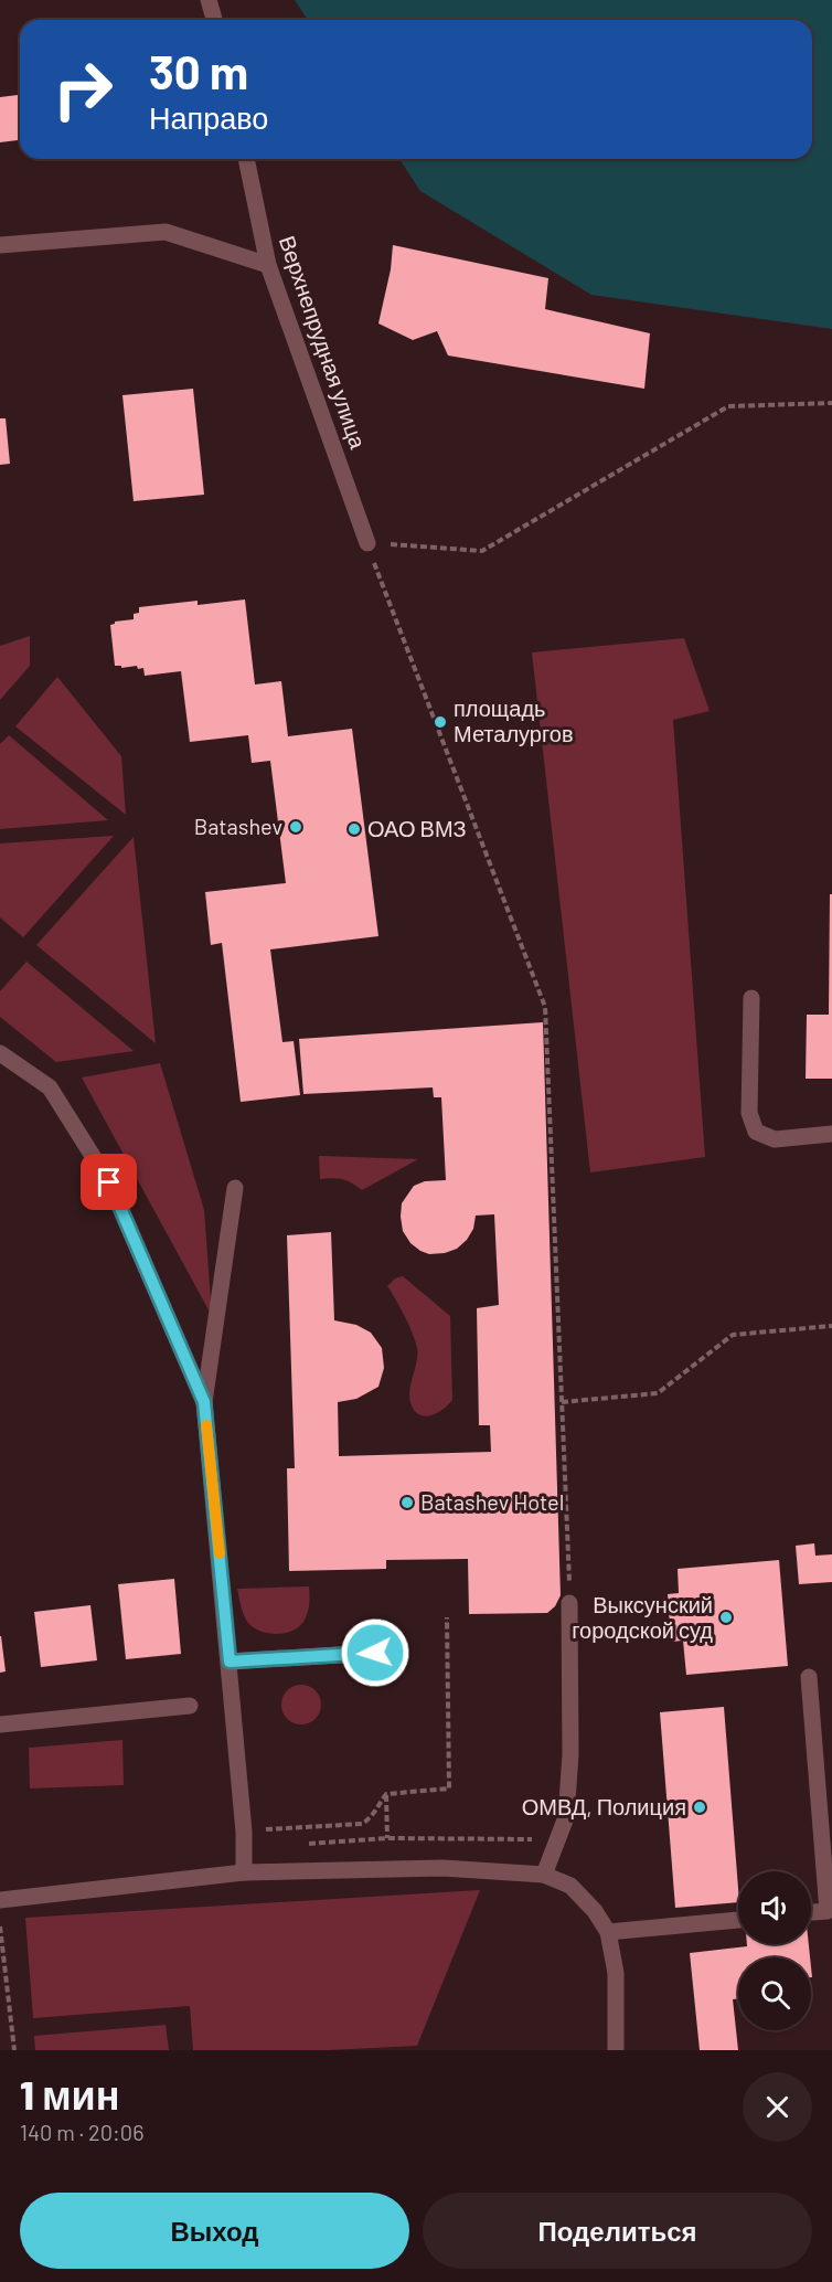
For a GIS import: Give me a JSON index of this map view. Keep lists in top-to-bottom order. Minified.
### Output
{"streets":{"street":["Верхнепрудная улица"]},"places":["площадь Металургов","Batashev","ОАО ВМЗ","Batashev Hotel","Выксунский городской суд","ОМВД, Полиция"],"page":{"turn":["30 m","Направо"],"heading":["1 мин","140 m · 20:06"],"buttons":["Выход","Поделиться"]}}
